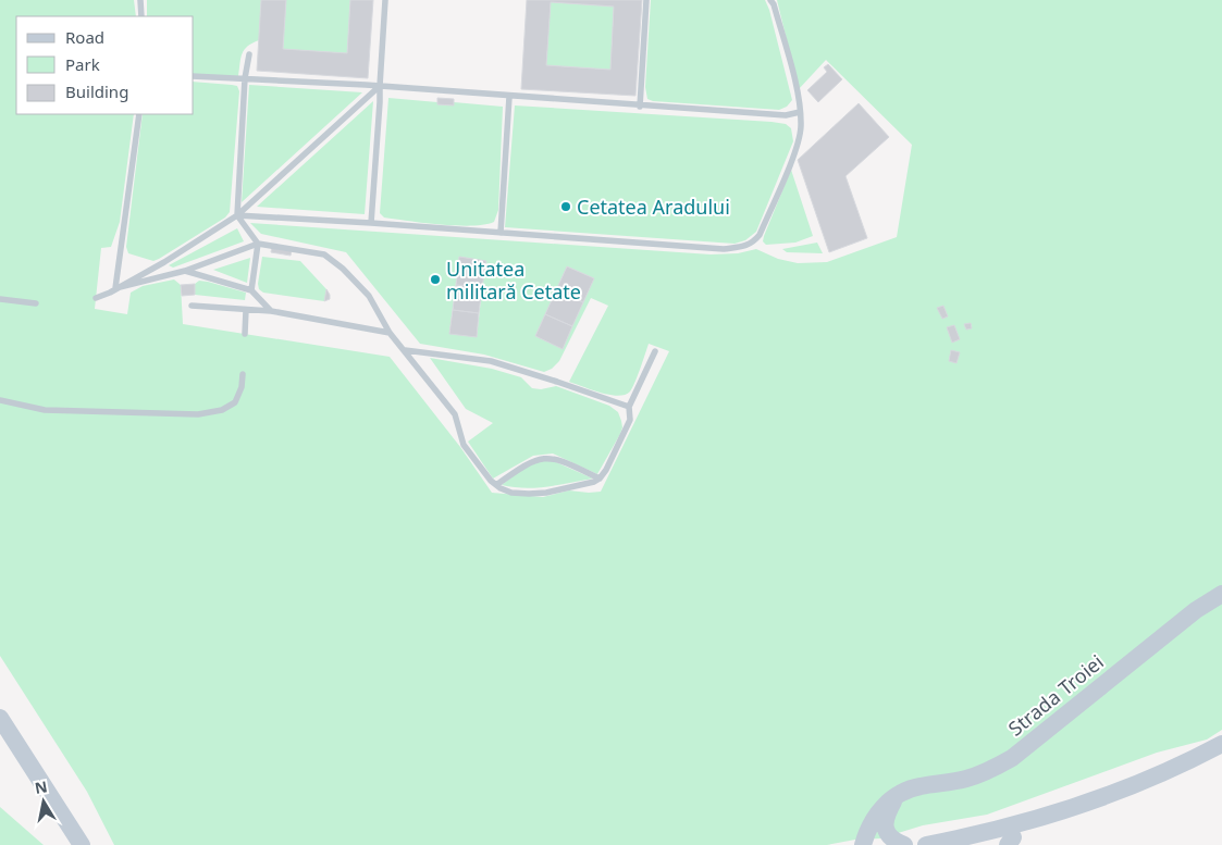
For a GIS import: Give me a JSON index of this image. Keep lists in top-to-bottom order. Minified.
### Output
{"streets":{"main road":["Strada Troiei"]},"places":["Cetatea Aradului","Unitatea militară Cetate"],"legend":["Road","Park","Building"],"north":"top"}
